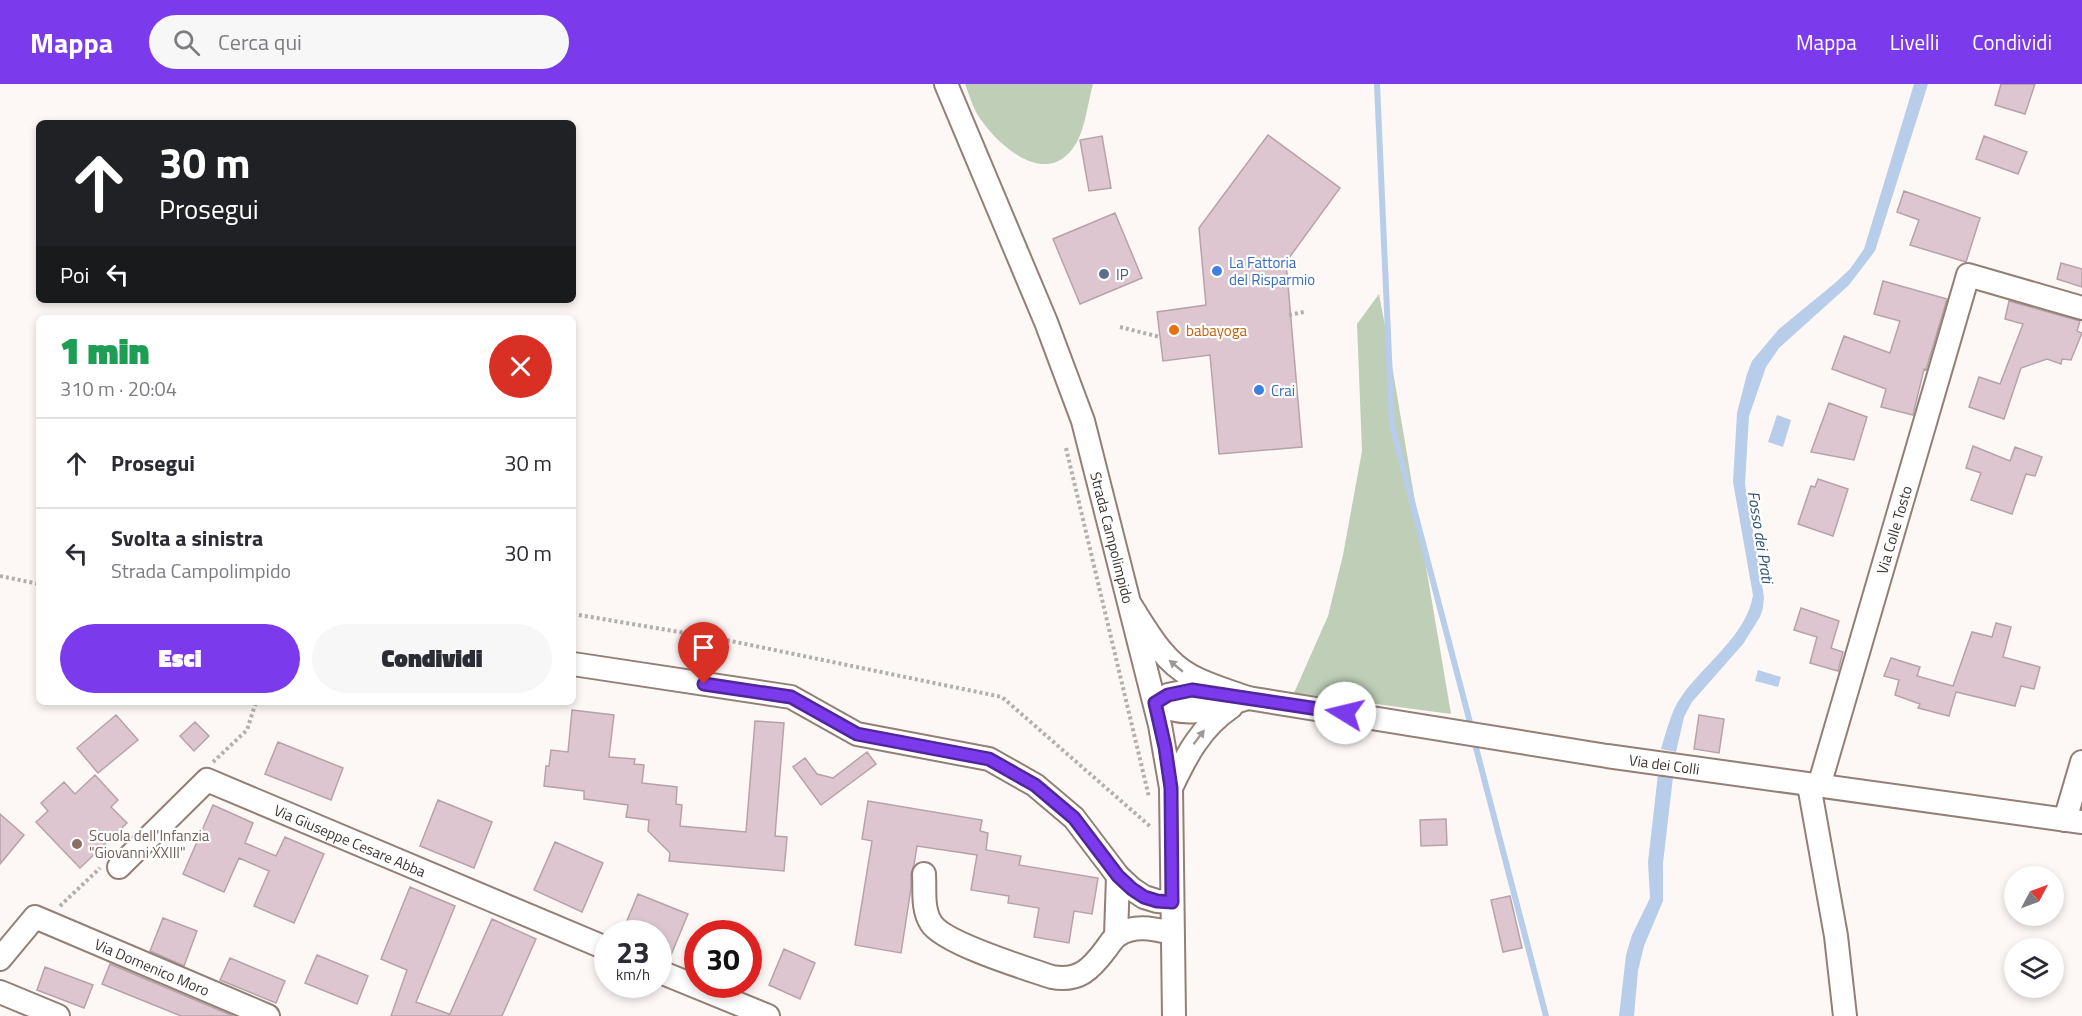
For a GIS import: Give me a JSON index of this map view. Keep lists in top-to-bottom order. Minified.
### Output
{"streets":{"street":["Via Colle Tosto","Strada Campolimpido","Via dei Colli","Via Giuseppe Cesare Abba","Via Domenico Moro"]},"crossings":[["Via Colle Tosto","Via dei Colli"],["Strada Campolimpido","Via dei Colli"]],"water":["Fosso dei Prati"],"places":["La Fattoria del Risparmio","IP","babayoga","Crai","Scuola dell'Infanzia \"Giovanni XXIII\""],"north":"top right","page":{"header":"Mappa","search":"Cerca qui","nav":["Mappa","Livelli","Condividi"],"turn":["30 m","Prosegui"],"then":"Poi","heading":["1 min","310 m · 20:04"],"list":[{"name":"Prosegui","value":"30 m"},{"name":"Svolta a sinistra","note":"Strada Campolimpido","value":"30 m"}],"buttons":["Esci","Condividi"],"speed":"23 km/h","limit":"30"}}
